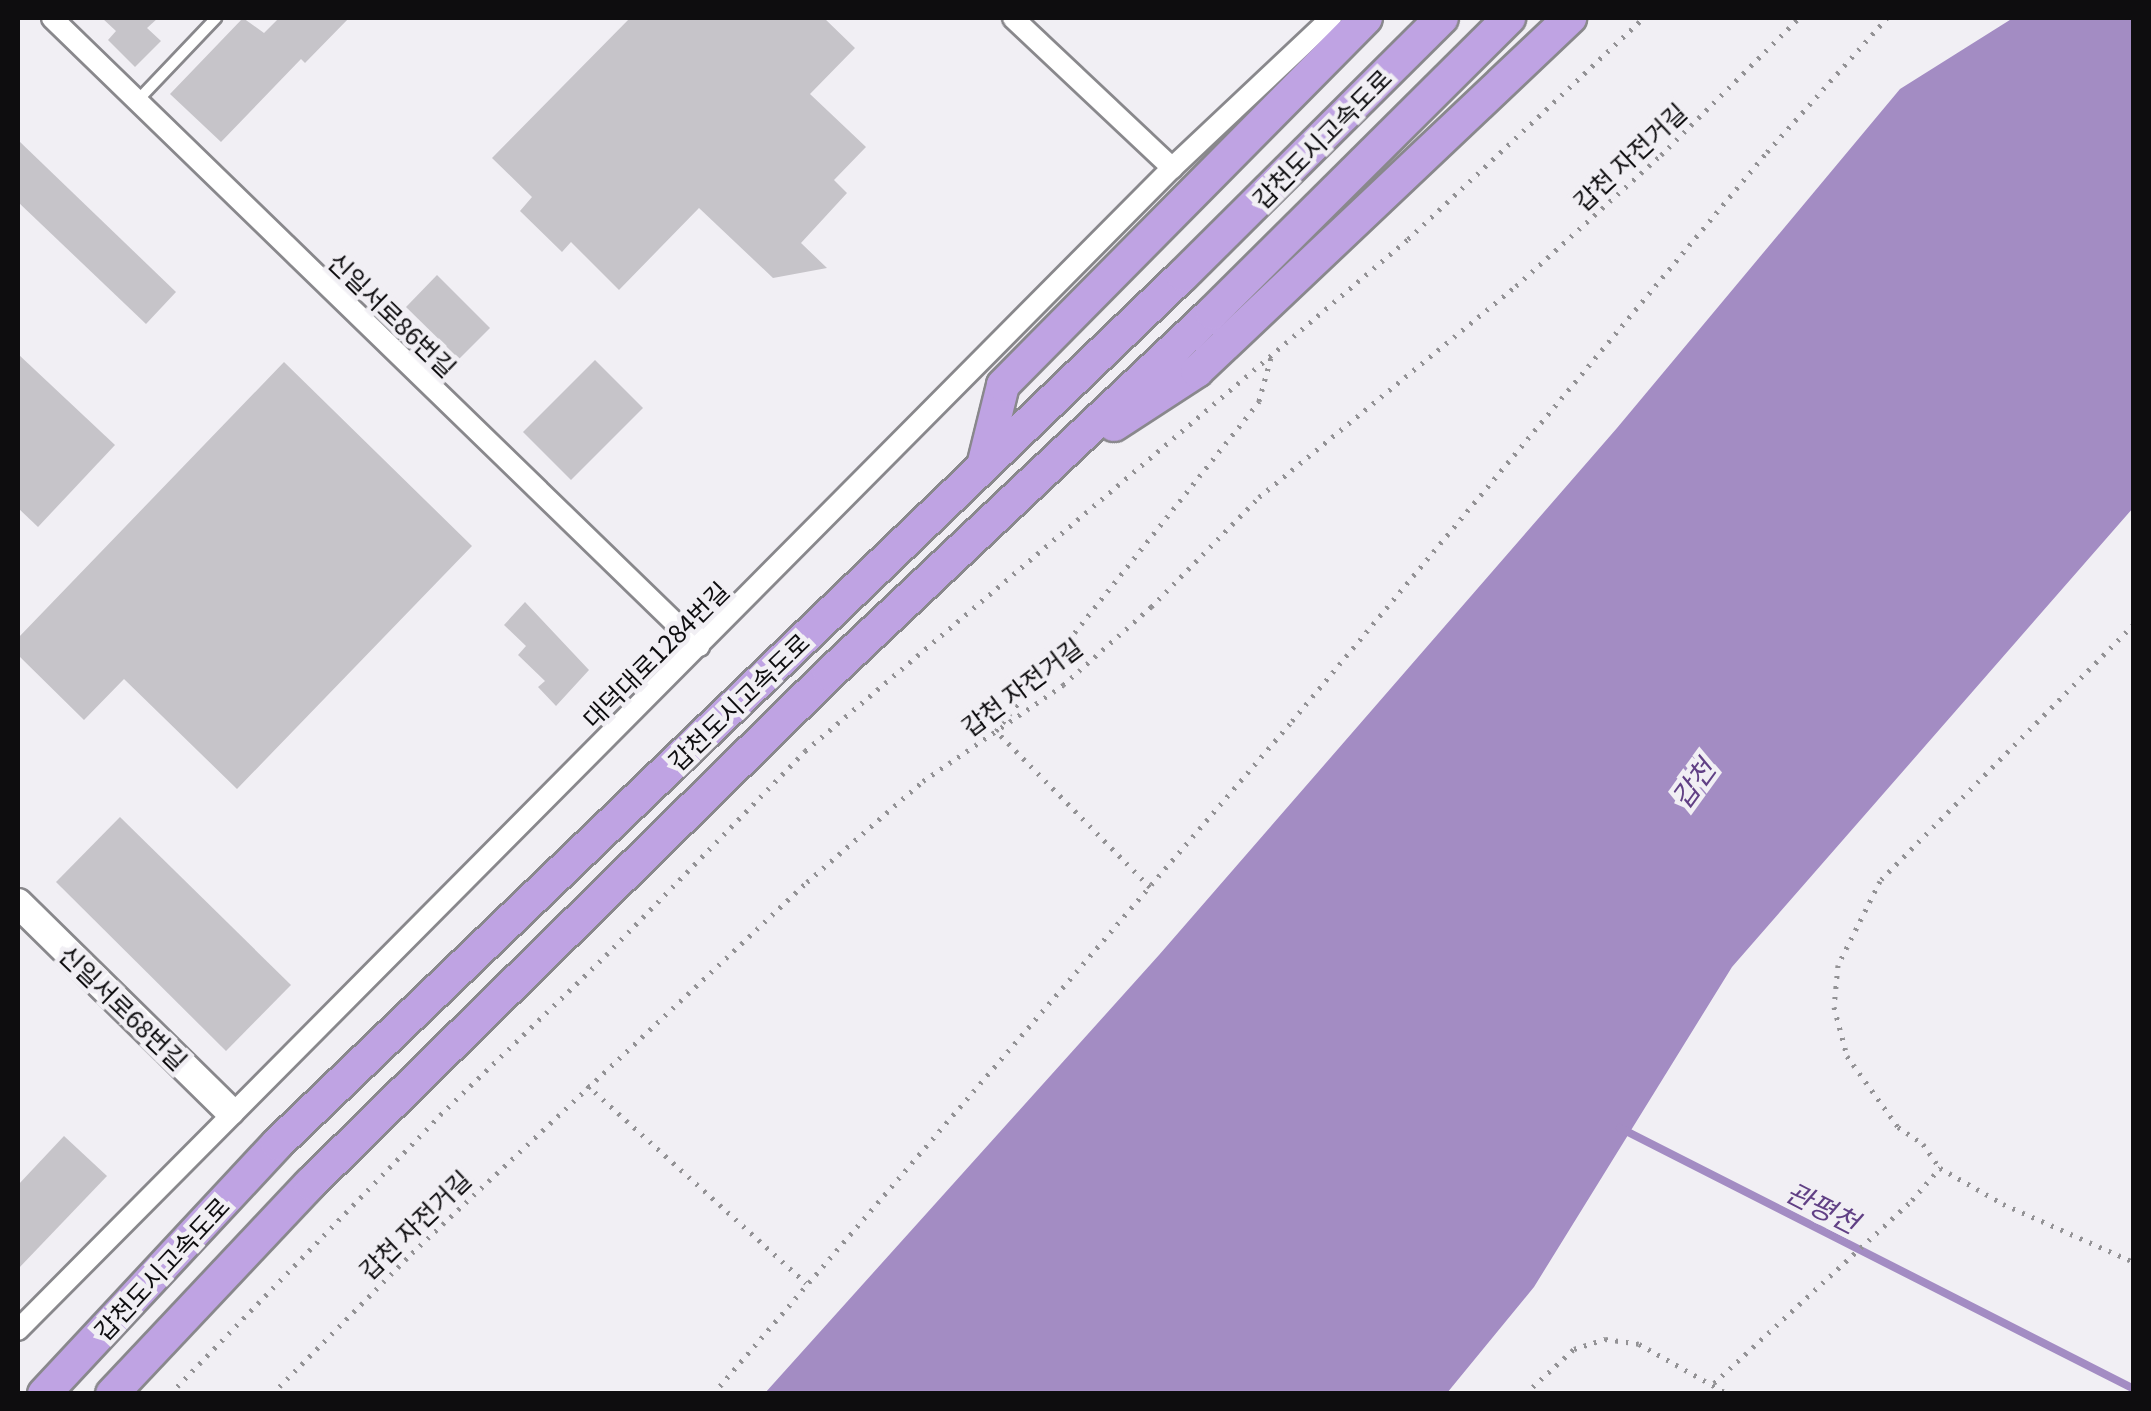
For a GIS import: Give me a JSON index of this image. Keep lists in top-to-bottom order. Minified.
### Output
{"streets":{"highway":["갑천도시고속도로"],"main road":["신일서로68번길"],"street":["신일서로86번길","대덕대로1284번길"],"path":["갑천 자전거길"]},"crossings":[["신일서로86번길","대덕대로1284번길"],["대덕대로1284번길","신일서로68번길"]],"water":["갑천","관평천"]}
